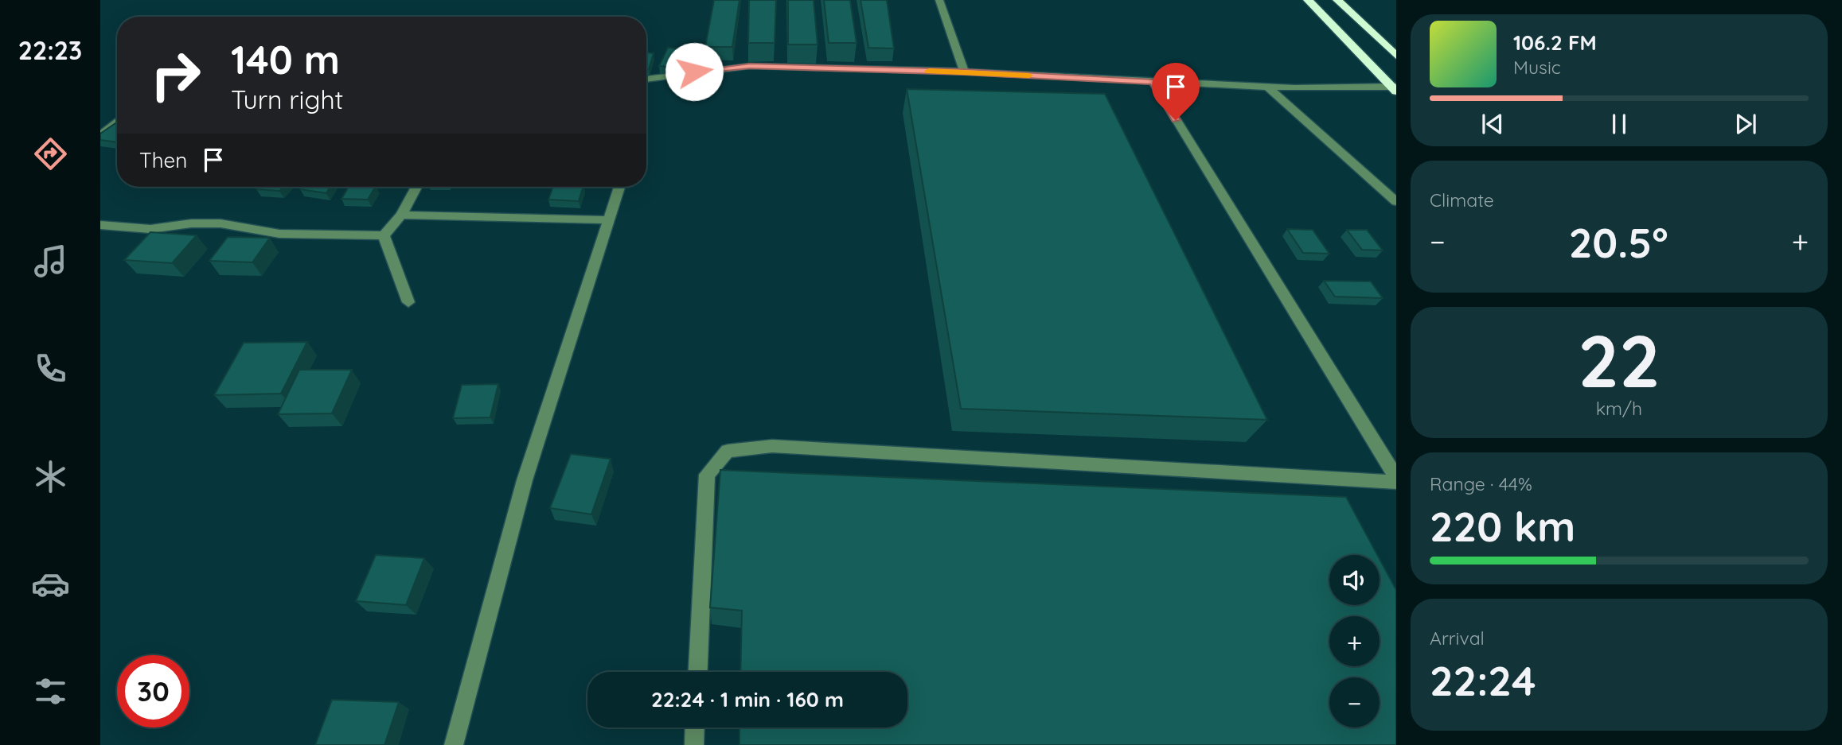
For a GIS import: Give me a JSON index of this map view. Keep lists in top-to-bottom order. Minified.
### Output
{"page":{"tabs":"22:23","turn":["140 m","Turn right"],"song":["106.2 FM","Music"],"then":"Then","tile":["Climate",["22","km/h"],["Range · 44%","220 km"],["Arrival","22:24"]],"heat":["−","20.5°","+"],"map_buttons":["+","−"],"limit":"30","trip":"22:24 · 1 min · 160 m"}}
